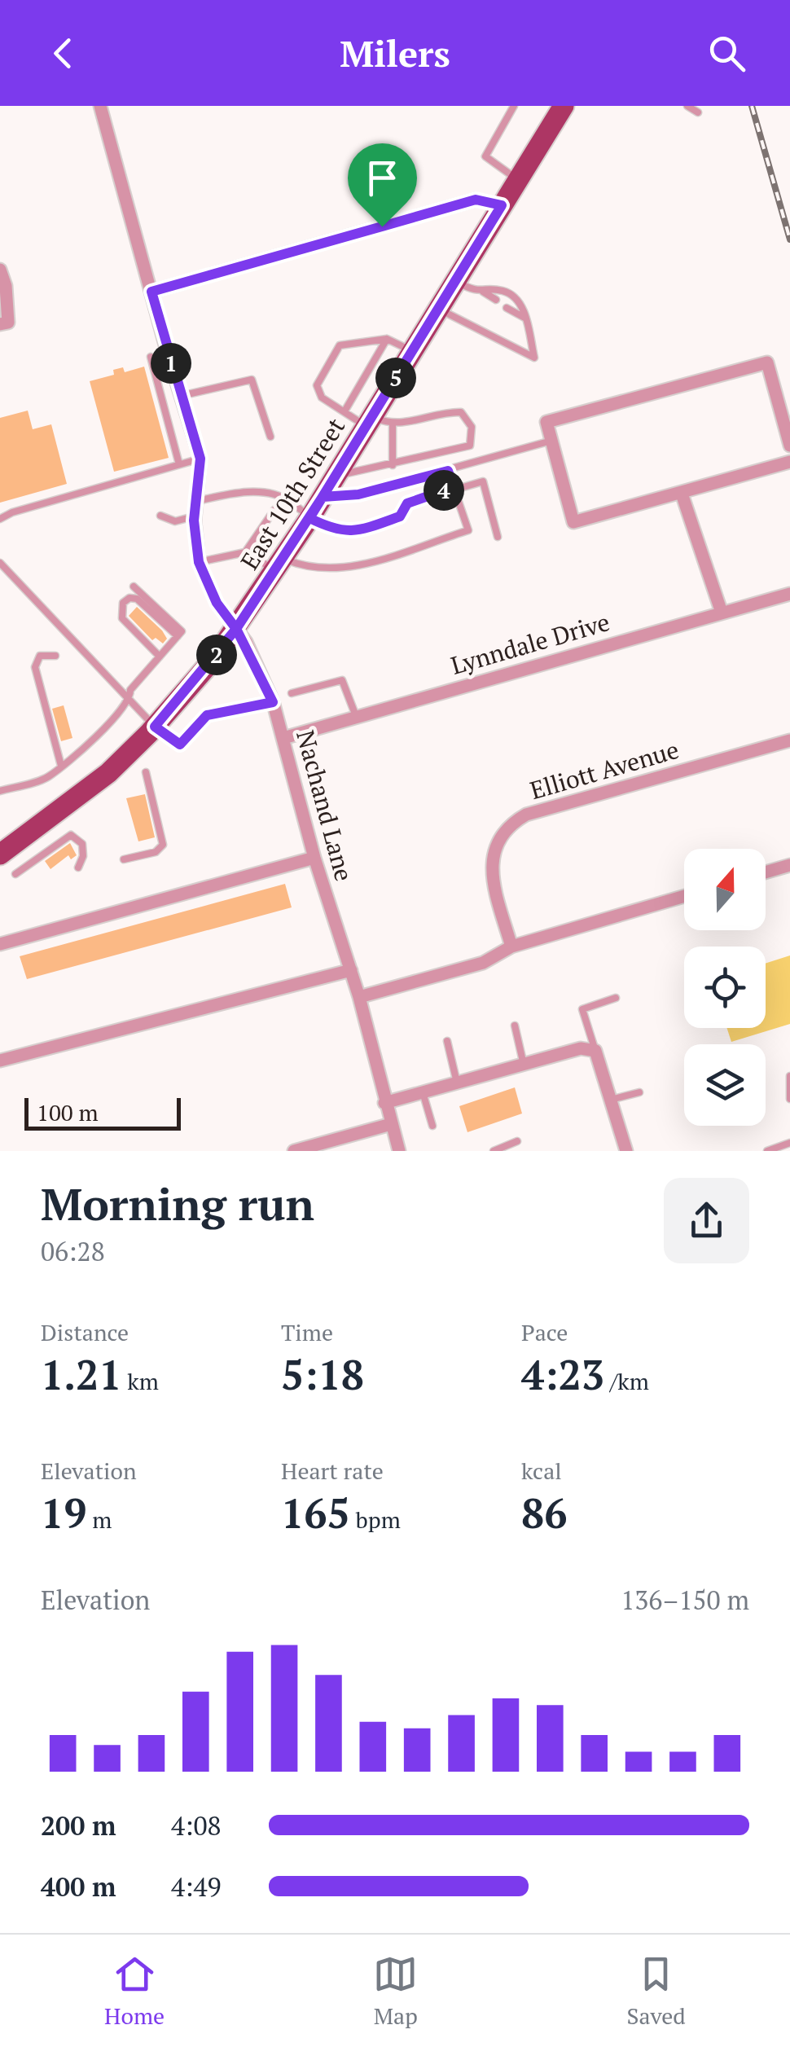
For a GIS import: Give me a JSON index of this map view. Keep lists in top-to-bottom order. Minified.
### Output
{"streets":{"main road":["East 10th Street"],"street":["Lynndale Drive","Elliott Avenue","Nachand Lane"]},"crossings":[["East 10th Street","Nachand Lane"],["Lynndale Drive","Nachand Lane"]],"scale_bar":"100 m","north":"top","page":{"header":"Milers","pins":["1","5","4","2"],"scale":"100 m","heading":["Morning run","06:28"],"stats":[["Distance","1.21 km"],["Time","5:18"],["Pace","4:23 /km"],["Elevation","19 m"],["Heart rate","165 bpm"],["kcal","86"]],"chart":["Elevation","136–150 m"],"list":[{"name":"200 m","note":"4:08"},{"name":"400 m","note":"4:49"}],"tabs":["Home","Map","Saved"]}}
